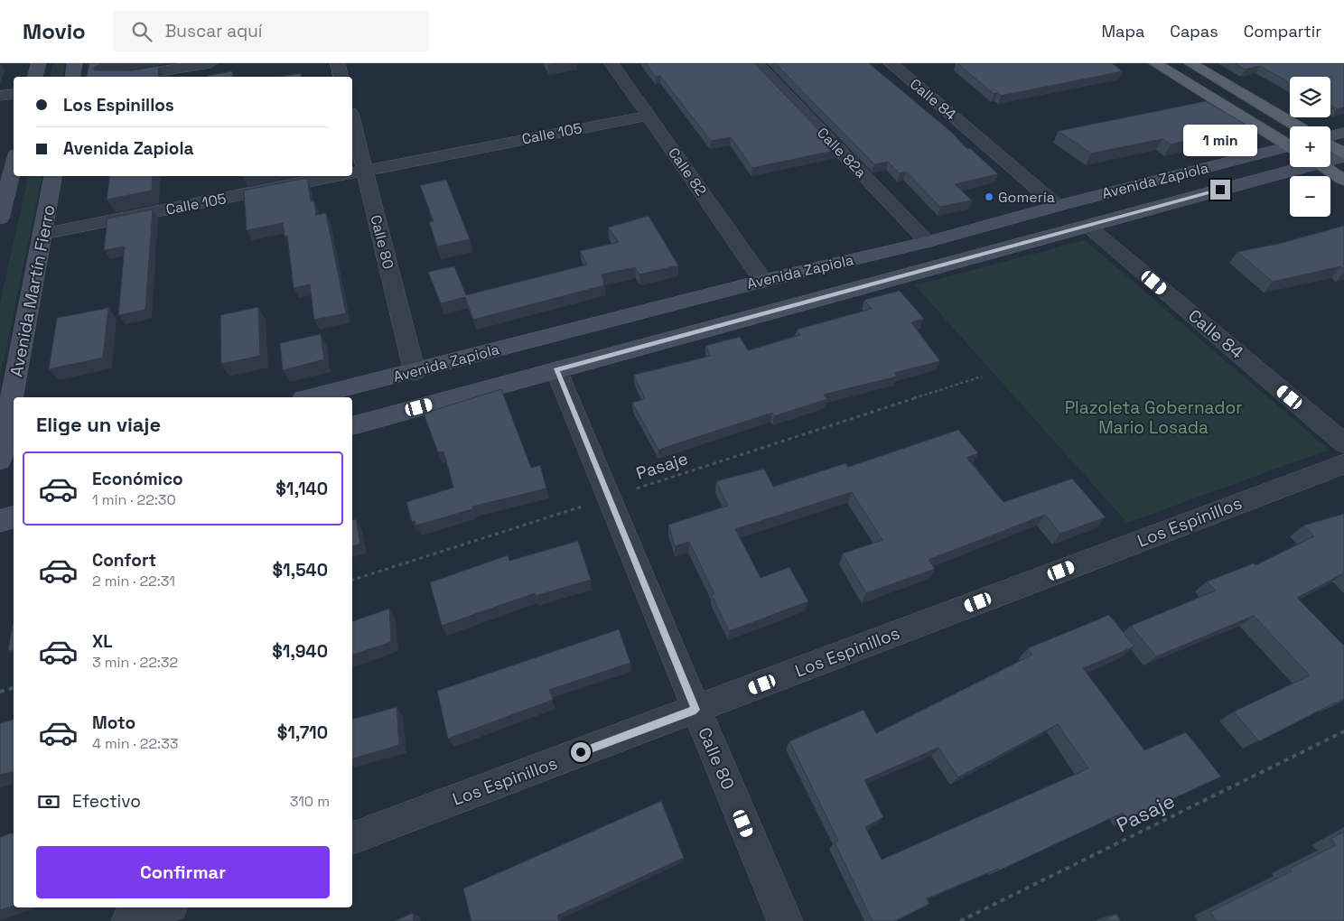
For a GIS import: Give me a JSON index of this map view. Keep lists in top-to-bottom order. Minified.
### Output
{"streets":{"main road":["Avenida Zapiola","Avenida Martín Fierro"],"street":["Calle 84","Calle 105","Calle 82a","Calle 82","Calle 80","Los Espinillos"],"path":["Pasaje"]},"crossings":[["Calle 84","Avenida Zapiola"],["Calle 105","Calle 82"],["Calle 105","Calle 80"],["Calle 105","Avenida Martín Fierro"],["Calle 82a","Avenida Zapiola"],["Calle 82","Avenida Zapiola"],["Avenida Zapiola","Calle 80"],["Calle 80","Pasaje"],["Calle 80","Los Espinillos"]],"parks":["Plazoleta Gobernador Mario Losada"],"places":["Gomería"],"page":{"header":"Movio","search":"Buscar aquí","nav":["Mapa","Capas","Compartir"],"map_buttons":["+","−"],"banner":["Los Espinillos","Avenida Zapiola"],"bubble":"1 min","heading":"Elige un viaje","list":[{"name":"Económico","note":"1 min · 22:30","value":"$1,140"},{"name":"Confort","note":"2 min · 22:31","value":"$1,540"},{"name":"XL","note":"3 min · 22:32","value":"$1,940"},{"name":"Moto","note":"4 min · 22:33","value":"$1,710"}],"pay":["Efectivo","310 m"],"buttons":"Confirmar"}}
